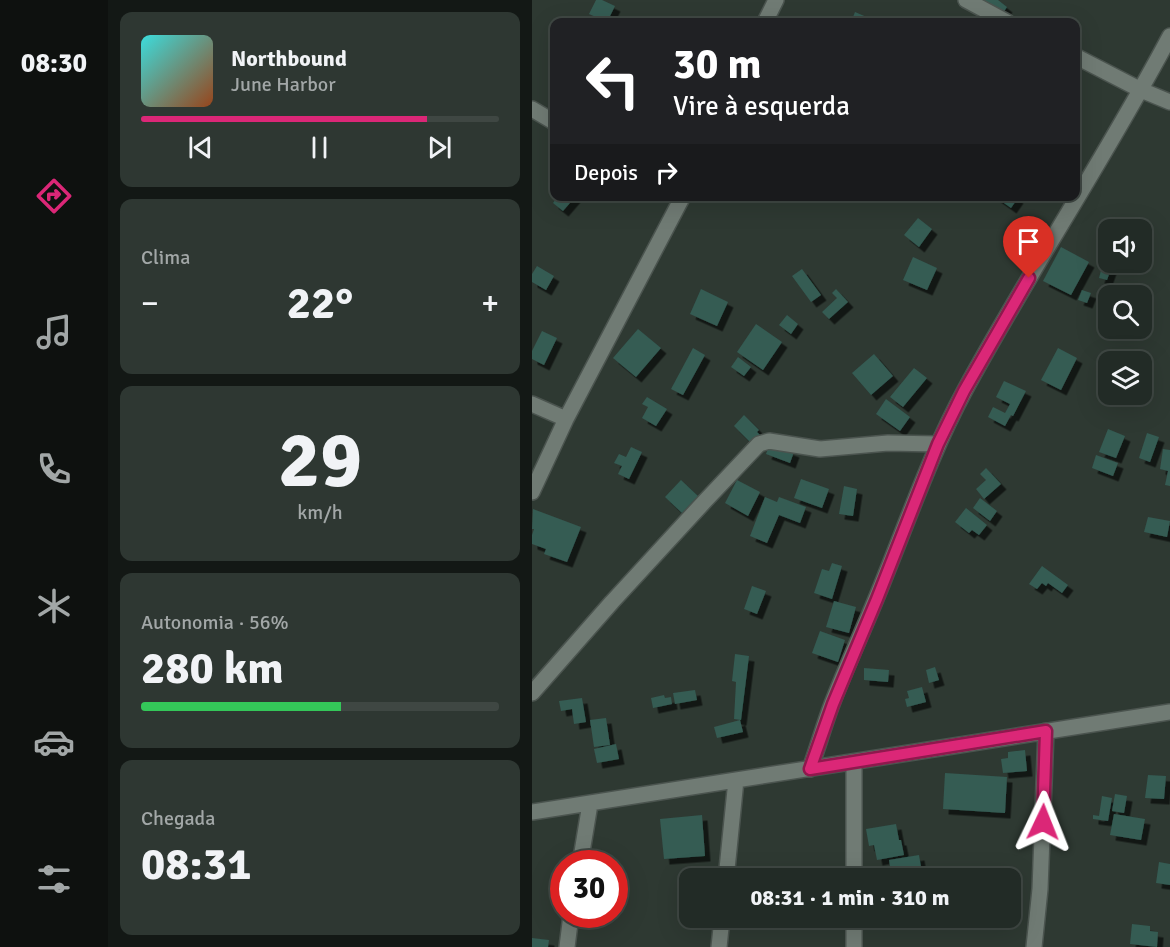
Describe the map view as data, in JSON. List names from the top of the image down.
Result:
{
  "page": {
    "tabs": "08:30",
    "turn": ["30 m", "Vire à esquerda"],
    "song": ["Northbound", "June Harbor"],
    "then": "Depois",
    "tile": [
      "Clima",
      ["29", "km/h"],
      ["Autonomia · 56%", "280 km"],
      ["Chegada", "08:31"]
    ],
    "heat": ["−", "22°", "+"],
    "limit": "30",
    "trip": "08:31 · 1 min · 310 m"
  }
}
